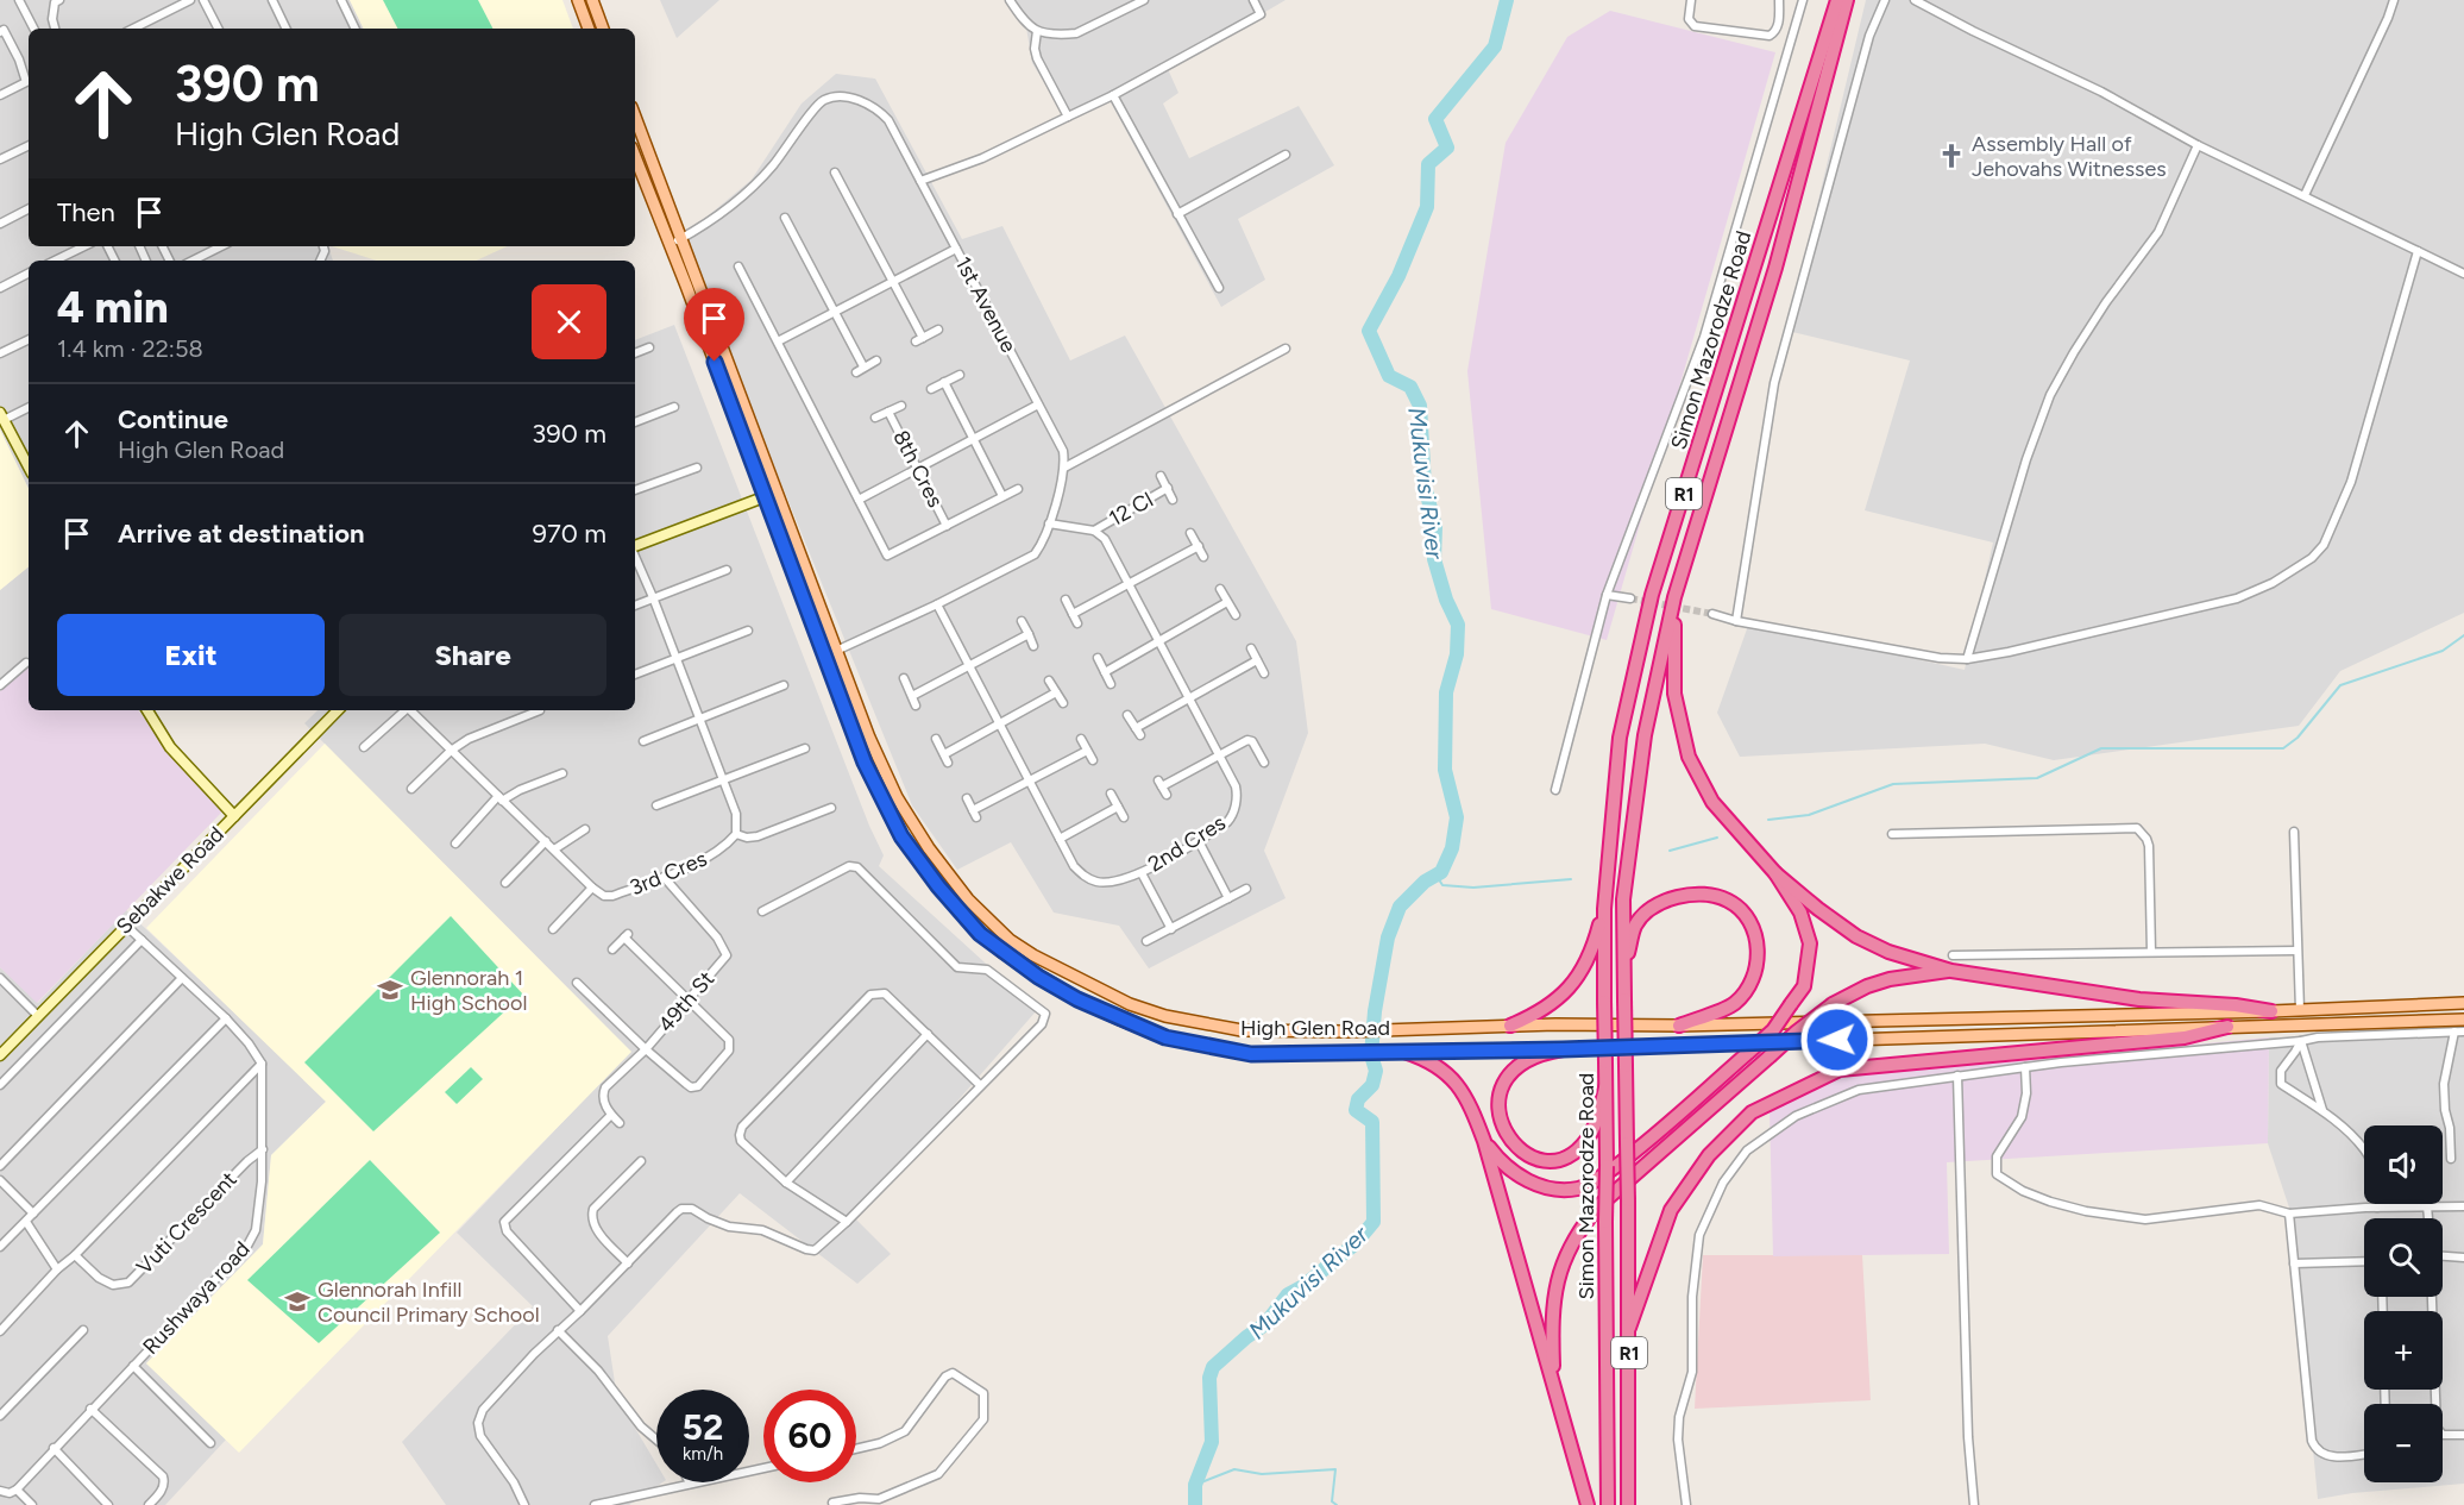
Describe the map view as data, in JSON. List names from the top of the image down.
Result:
{
  "streets": {
    "highway": ["Simon Mazorodze Road", "R1"],
    "main road": ["High Glen Road"],
    "street": [
      "1st Avenue",
      "8th Cres",
      "12 Cl",
      "2nd Cres",
      "3rd Cres",
      "Sebakwe Road",
      "49th St",
      "Vuti Crescent",
      "Rushwaya road"
    ]
  },
  "crossings": [
    ["1st Avenue", "High Glen Road"],
    ["12 Cl", "2nd Cres"],
    ["3rd Cres", "49th St"],
    ["Vuti Crescent", "Rushwaya road"]
  ],
  "water": ["Mukuvisi River"],
  "places": {
    "church": ["Assembly Hall of Jehovahs Witnesses"],
    "school or university": ["Glennorah 1 High School", "Glennorah Infill Council Primary School"]
  },
  "page": {
    "turn": ["390 m", "High Glen Road"],
    "then": "Then",
    "heading": ["4 min", "1.4 km · 22:58"],
    "list": [
      {
        "name": "Continue",
        "note": "High Glen Road",
        "value": "390 m"
      },
      {
        "name": "Arrive at destination",
        "value": "970 m"
      }
    ],
    "buttons": ["Exit", "Share"],
    "map_buttons": ["+", "−"],
    "speed": "52 km/h",
    "limit": "60"
  }
}
